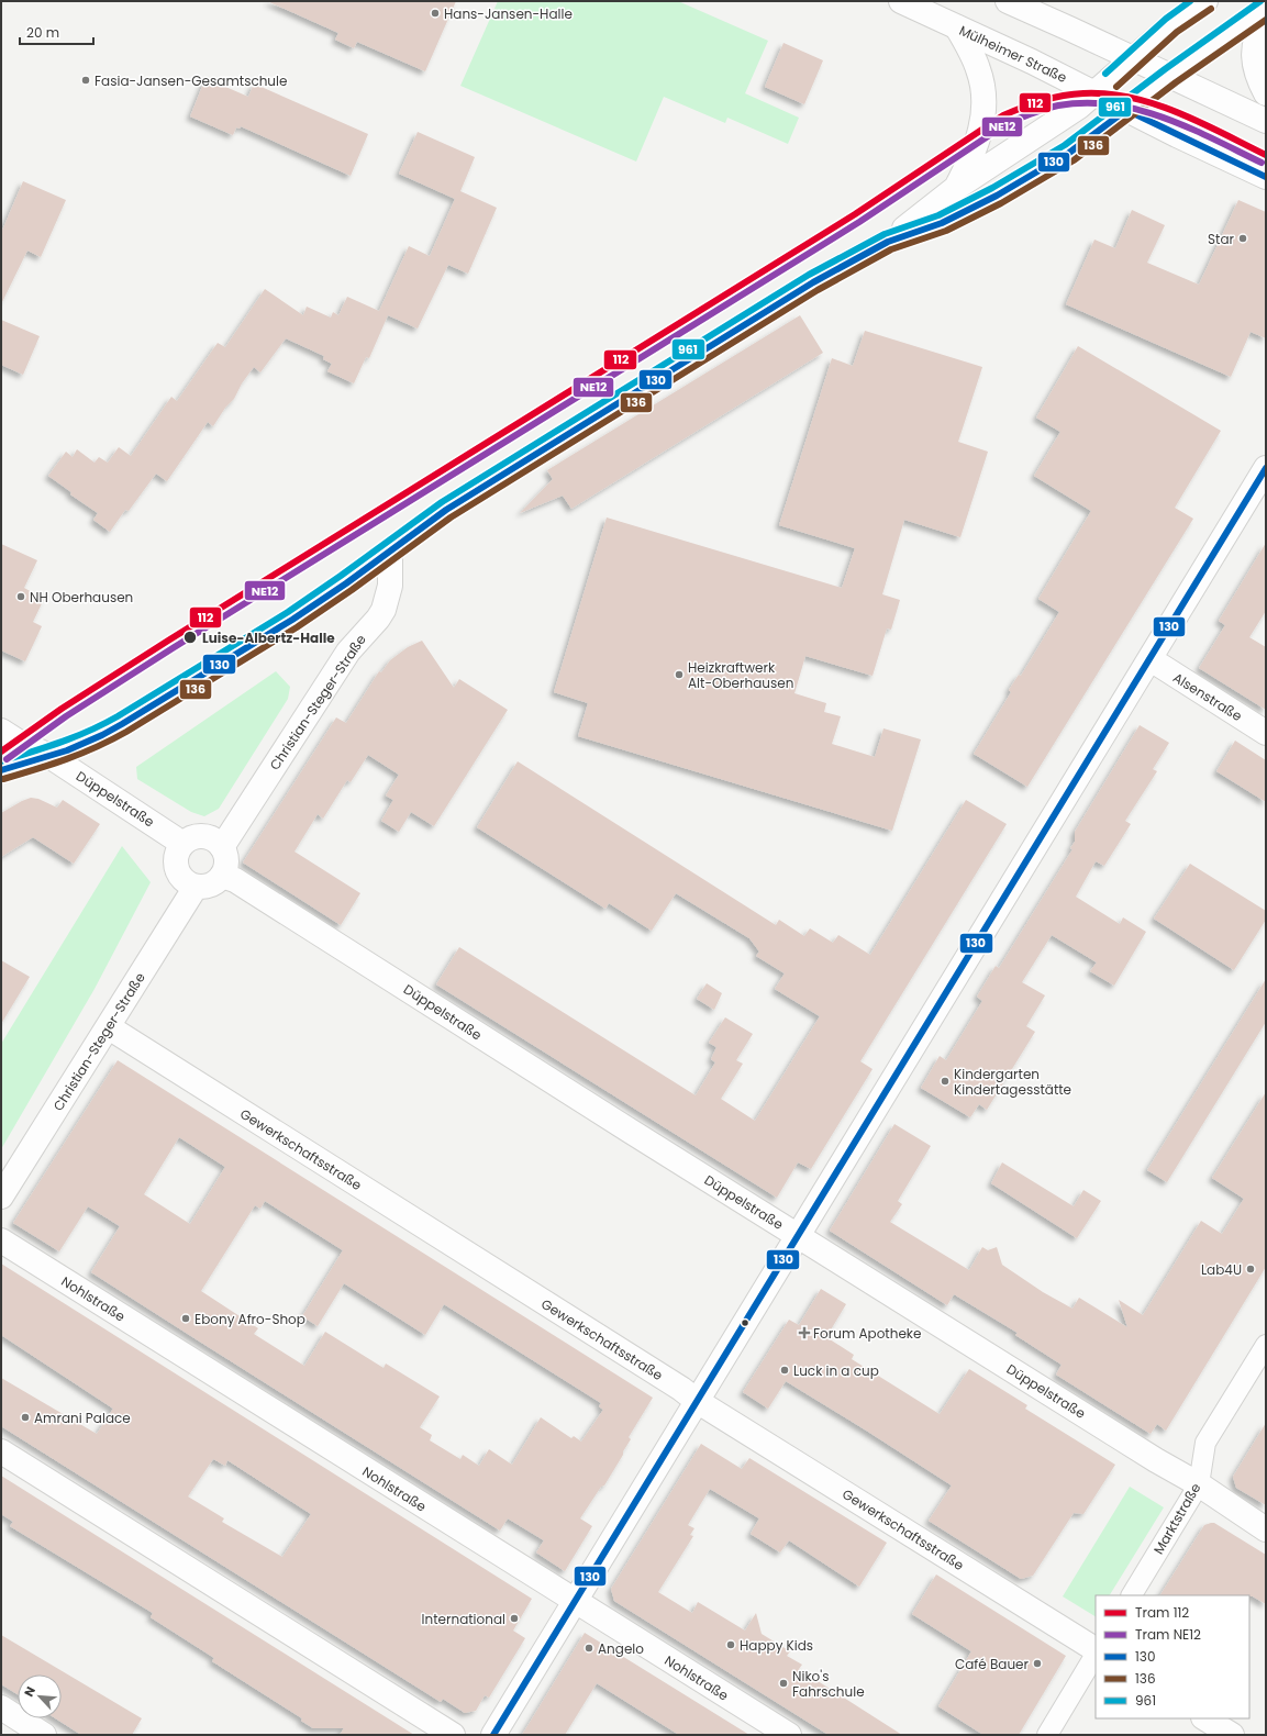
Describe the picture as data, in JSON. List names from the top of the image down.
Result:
{
  "streets": {
    "street": [
      "Mülheimer Straße",
      "Alsenstraße",
      "Christian-Steger-Straße",
      "Düppelstraße",
      "Gewerkschaftsstraße",
      "Nohlstraße",
      "Marktstraße"
    ]
  },
  "crossings": [
    ["Christian-Steger-Straße", "Düppelstraße"],
    ["Christian-Steger-Straße", "Gewerkschaftsstraße"],
    ["Düppelstraße", "Marktstraße"]
  ],
  "places": {
    "other": [
      "Hans-Jansen-Halle",
      "Fasia-Jansen-Gesamtschule",
      "Star",
      "NH Oberhausen",
      "Luise-Albertz-Halle",
      "Heizkraftwerk Alt-Oberhausen",
      "Kindergarten Kindertagesstätte",
      "Lab4U",
      "Ebony Afro-Shop",
      "Luck in a cup",
      "Amrani Palace",
      "International",
      "Happy Kids",
      "Angelo",
      "Café Bauer",
      "Niko's Fahrschule"
    ],
    "health": ["Forum Apotheke"]
  },
  "lines": [
    "transit line 961",
    "transit line 136",
    "tram line 112",
    "tram line NE12",
    "transit line 130"
  ],
  "legend": [
    "Tram 112",
    "Tram NE12",
    "130",
    "136",
    "961"
  ],
  "scale_bar": "20 m",
  "north": "top left"
}
